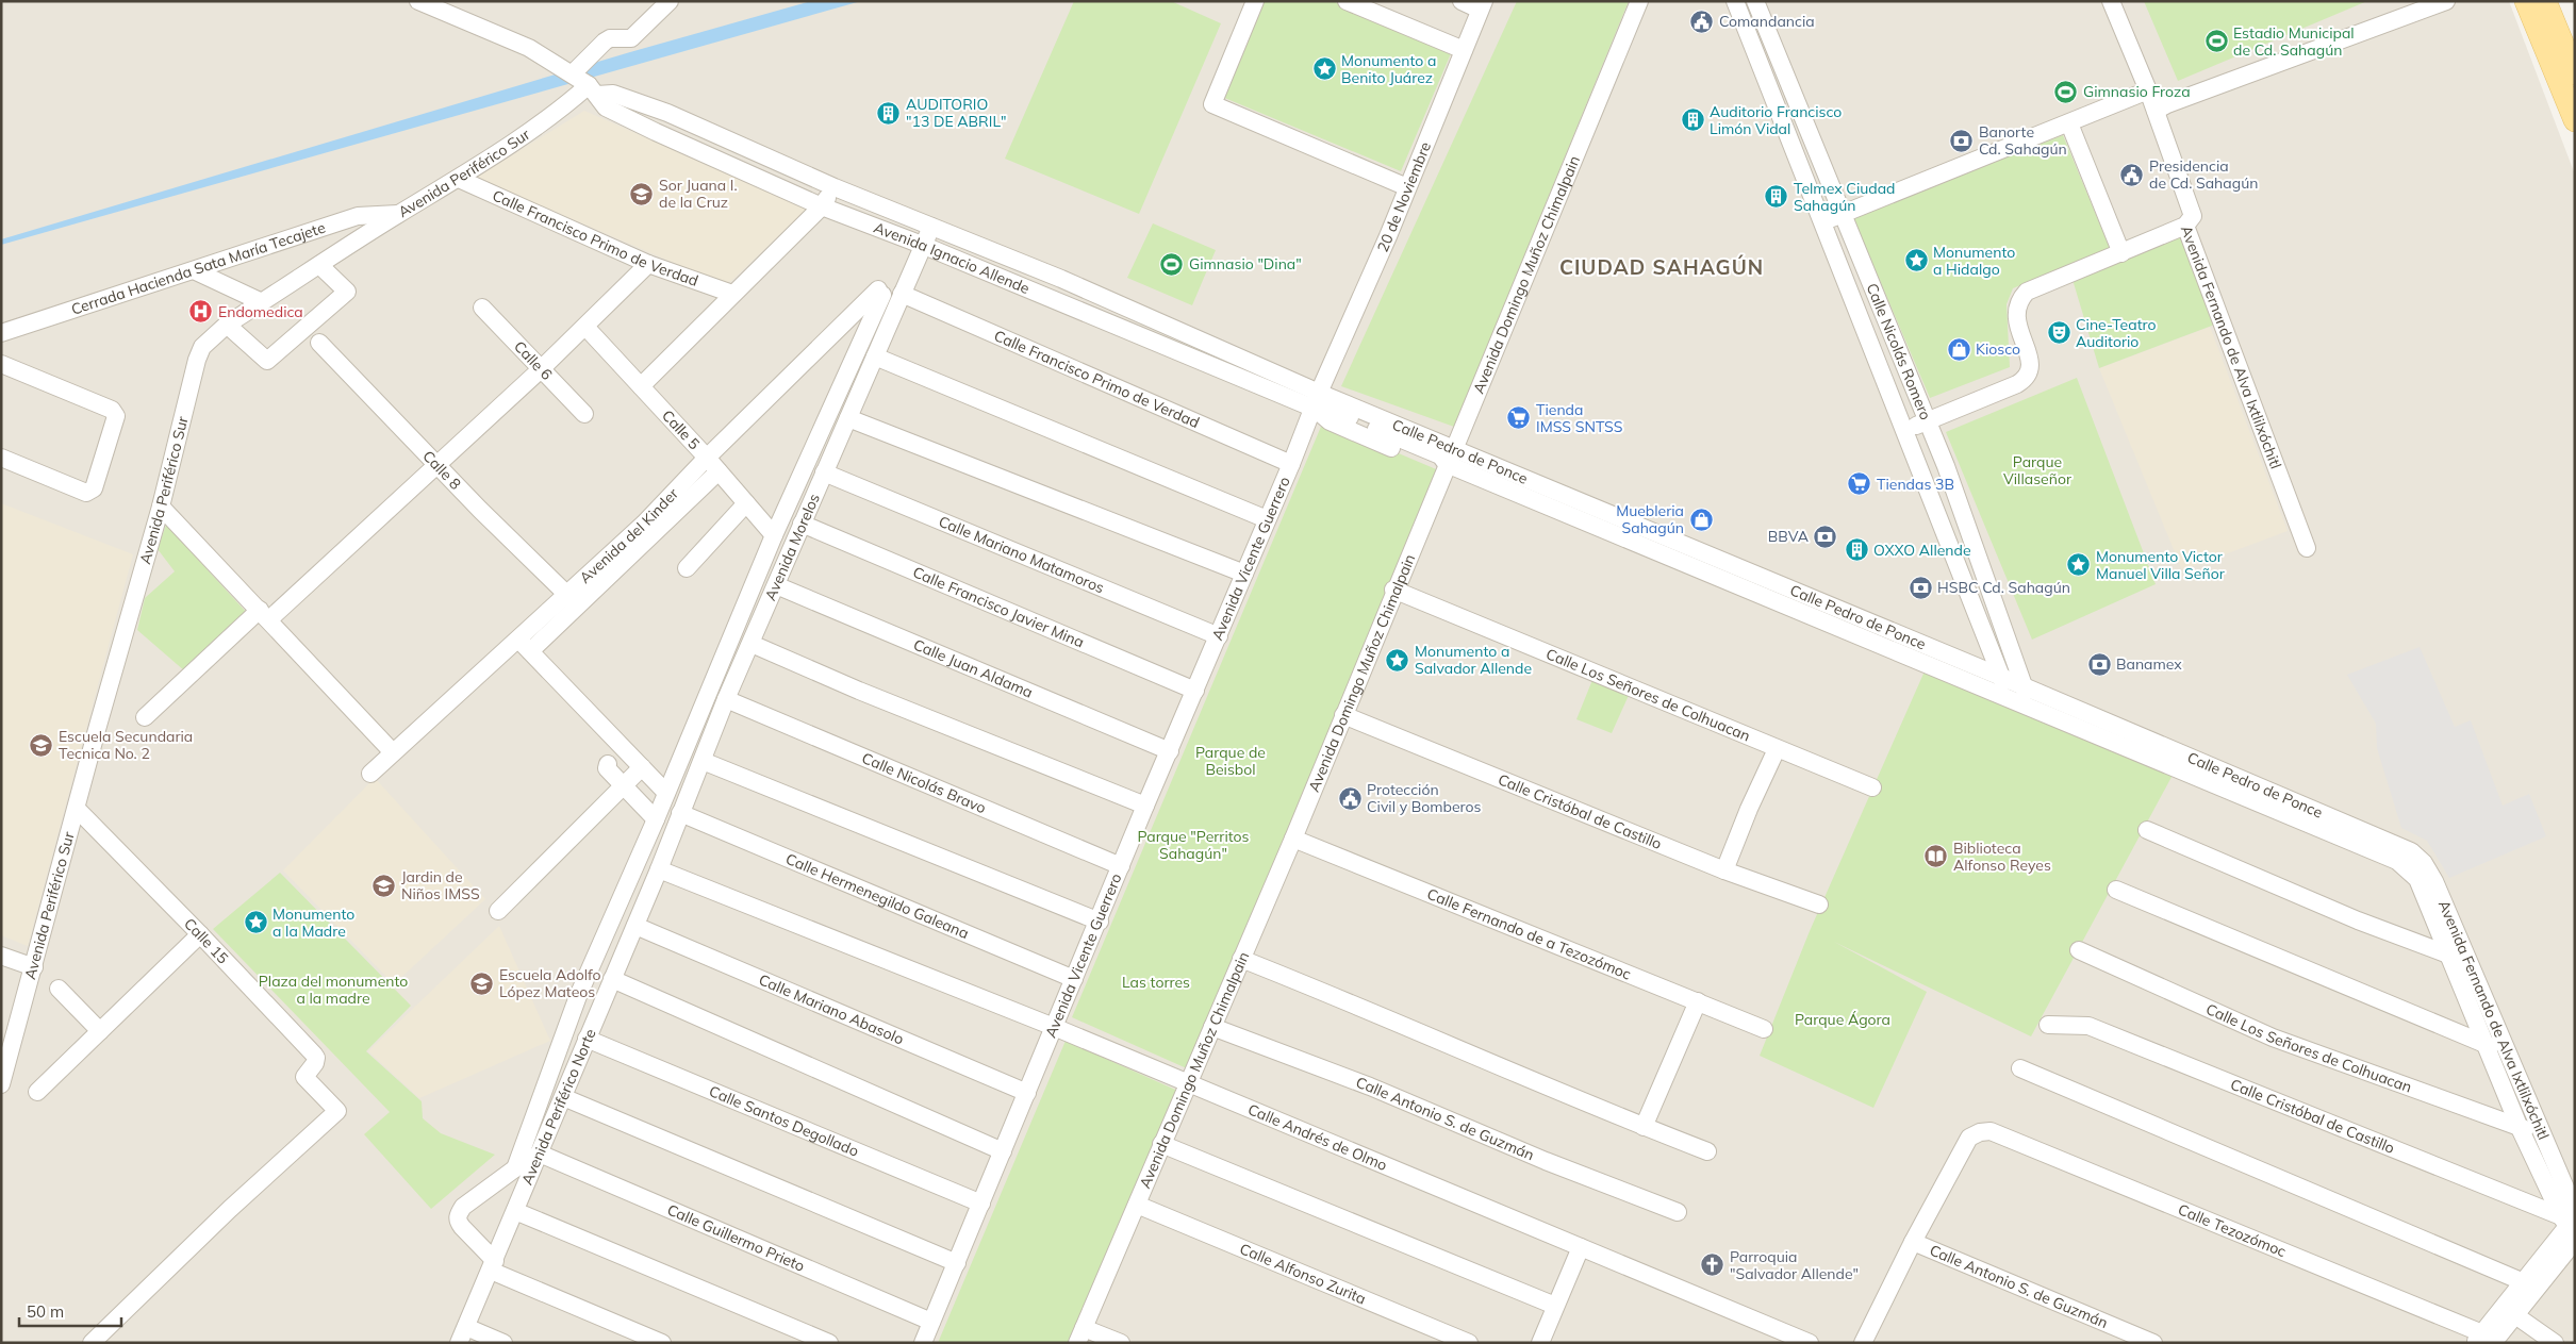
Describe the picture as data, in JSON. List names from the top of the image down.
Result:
{
  "streets": {
    "street": [
      "Avenida Periférico Sur",
      "20 de Noviembre",
      "Calle Francisco Primo de Verdad",
      "Avenida Ignacio Allende",
      "Cerrada Hacienda Sata María Tecajete",
      "Avenida Domingo Muñoz Chimalpain",
      "Avenida Fernando de Alva Ixtlilxóchitl",
      "Calle Nicolás Romero",
      "Calle 6",
      "Calle 5",
      "Calle Pedro de Ponce",
      "Calle 8",
      "Avenida del Kinder",
      "Avenida Morelos",
      "Calle Mariano Matamoros",
      "Avenida Vicente Guerrero",
      "Calle Francisco Javier Mina",
      "Calle Juan Aldama",
      "Calle Los Señores de Colhuacan",
      "Calle Nicolás Bravo",
      "Calle Cristóbal de Castillo",
      "Calle Hermenegildo Galeana",
      "Calle Fernando de a Tezozómoc",
      "Calle 15",
      "Calle Mariano Abasolo",
      "Avenida Periférico Norte",
      "Calle Antonio S. de Guzmán",
      "Calle Santos Degollado",
      "Calle Andrés de Olmo",
      "Calle Tezozómoc",
      "Calle Guillermo Prieto",
      "Calle Alfonso Zurita"
    ]
  },
  "crossings": [
    ["Avenida Periférico Sur", "Calle Francisco Primo de Verdad"],
    ["Avenida Periférico Sur", "Avenida Ignacio Allende"],
    ["Avenida Periférico Sur", "Cerrada Hacienda Sata María Tecajete"],
    ["Avenida Periférico Sur", "Calle 15"],
    ["20 de Noviembre", "Avenida Ignacio Allende"],
    ["20 de Noviembre", "Calle Pedro de Ponce"],
    ["20 de Noviembre", "Avenida Vicente Guerrero"],
    ["Calle Francisco Primo de Verdad", "Avenida Morelos"],
    ["Calle Francisco Primo de Verdad", "Avenida Vicente Guerrero"],
    ["Avenida Ignacio Allende", "Calle Pedro de Ponce"],
    ["Avenida Ignacio Allende", "Avenida Morelos"],
    ["Avenida Ignacio Allende", "Avenida Vicente Guerrero"],
    ["Avenida Domingo Muñoz Chimalpain", "Calle Pedro de Ponce"],
    ["Avenida Domingo Muñoz Chimalpain", "Calle Los Señores de Colhuacan"],
    ["Avenida Domingo Muñoz Chimalpain", "Calle Cristóbal de Castillo"],
    ["Avenida Domingo Muñoz Chimalpain", "Calle Fernando de a Tezozómoc"],
    ["Avenida Domingo Muñoz Chimalpain", "Calle Antonio S. de Guzmán"],
    ["Avenida Domingo Muñoz Chimalpain", "Calle Andrés de Olmo"],
    ["Avenida Domingo Muñoz Chimalpain", "Calle Alfonso Zurita"],
    ["Avenida Fernando de Alva Ixtlilxóchitl", "Calle Pedro de Ponce"],
    ["Avenida Fernando de Alva Ixtlilxóchitl", "Calle Los Señores de Colhuacan"],
    ["Avenida Fernando de Alva Ixtlilxóchitl", "Calle Cristóbal de Castillo"],
    ["Calle Nicolás Romero", "Calle Pedro de Ponce"],
    ["Calle 5", "Avenida del Kinder"],
    ["Calle 5", "Avenida Morelos"],
    ["Calle Pedro de Ponce", "Avenida Vicente Guerrero"],
    ["Calle 8", "Avenida del Kinder"],
    ["Avenida del Kinder", "Avenida Morelos"],
    ["Avenida Morelos", "Calle Mariano Matamoros"],
    ["Avenida Morelos", "Calle Francisco Javier Mina"],
    ["Avenida Morelos", "Calle Juan Aldama"],
    ["Avenida Morelos", "Calle Nicolás Bravo"],
    ["Avenida Morelos", "Calle Hermenegildo Galeana"],
    ["Avenida Morelos", "Avenida Periférico Norte"],
    ["Calle Mariano Matamoros", "Avenida Vicente Guerrero"],
    ["Avenida Vicente Guerrero", "Calle Francisco Javier Mina"],
    ["Avenida Vicente Guerrero", "Calle Juan Aldama"],
    ["Avenida Vicente Guerrero", "Calle Nicolás Bravo"],
    ["Avenida Vicente Guerrero", "Calle Hermenegildo Galeana"],
    ["Avenida Vicente Guerrero", "Calle Mariano Abasolo"],
    ["Avenida Vicente Guerrero", "Calle Santos Degollado"],
    ["Avenida Vicente Guerrero", "Calle Andrés de Olmo"],
    ["Avenida Vicente Guerrero", "Calle Guillermo Prieto"],
    ["Calle Mariano Abasolo", "Avenida Periférico Norte"],
    ["Avenida Periférico Norte", "Calle Santos Degollado"],
    ["Avenida Periférico Norte", "Calle Guillermo Prieto"],
    ["Calle Antonio S. de Guzmán", "Calle Tezozómoc"]
  ],
  "districts": ["CIUDAD SAHAGÚN"],
  "parks": [
    "Parque Villaseñor",
    "Parque de Beisbol",
    "Parque \"Perritos Sahagún\"",
    "Plaza del monumento a la madre",
    "Las torres",
    "Parque Ágora"
  ],
  "places": {
    "public building": ["Comandancia", "Presidencia de Cd. Sahagún", "Protección Civil y Bomberos"],
    "sports": ["Estadio Municipal de Cd. Sahagún", "Gimnasio Froza", "Gimnasio \"Dina\""],
    "place": [
      "Monumento a Benito Juárez",
      "Monumento a Hidalgo",
      "Monumento Victor Manuel Villa Señor",
      "Monumento a Salvador Allende",
      "Monumento a la Madre"
    ],
    "building": [
      "AUDITORIO \"13 DE ABRIL\"",
      "Auditorio Francisco Limón Vidal",
      "Telmex Ciudad Sahagún",
      "OXXO Allende"
    ],
    "bank": [
      "Banorte Cd. Sahagún",
      "BBVA",
      "HSBC Cd. Sahagún",
      "Banamex"
    ],
    "school or university": [
      "Sor Juana I. de la Cruz",
      "Escuela Secundaria Tecnica No. 2",
      "Jardin de Niños IMSS",
      "Escuela Adolfo López Mateos"
    ],
    "hospital": ["Endomedica"],
    "theatre": ["Cine-Teatro Auditorio"],
    "shop": ["Kiosco", "Muebleria Sahagún"],
    "supermarket": ["Tienda IMSS SNTSS", "Tiendas 3B"],
    "library": ["Biblioteca Alfonso Reyes"],
    "church": ["Parroquia \"Salvador Allende\""]
  },
  "scale_bar": "50 m"
}
